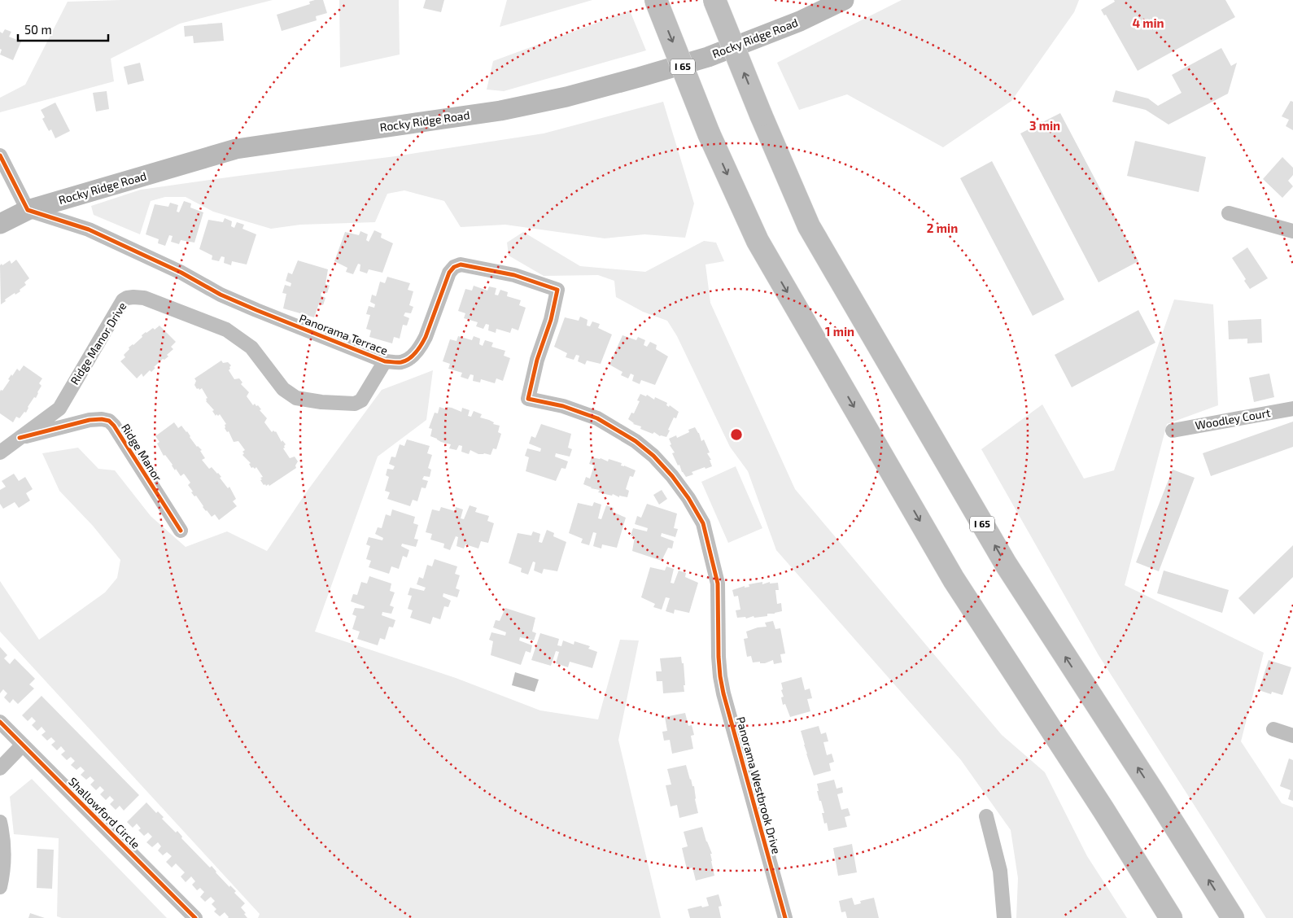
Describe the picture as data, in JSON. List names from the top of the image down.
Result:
{
  "streets": {
    "highway": ["I 65"],
    "main road": ["Rocky Ridge Road"],
    "street": [
      "Panorama Terrace",
      "Ridge Manor Drive",
      "Woodley Court",
      "Ridge Manor",
      "Panorama Westbrook Drive",
      "Shallowford Circle"
    ]
  },
  "crossings": [
    ["Rocky Ridge Road", "Panorama Terrace"],
    ["Panorama Terrace", "Ridge Manor Drive"],
    ["Panorama Terrace", "Panorama Westbrook Drive"],
    ["Ridge Manor Drive", "Ridge Manor"]
  ],
  "scale_bar": "50 m",
  "rings": [
    "4 min",
    "3 min",
    "2 min",
    "1 min"
  ]
}
